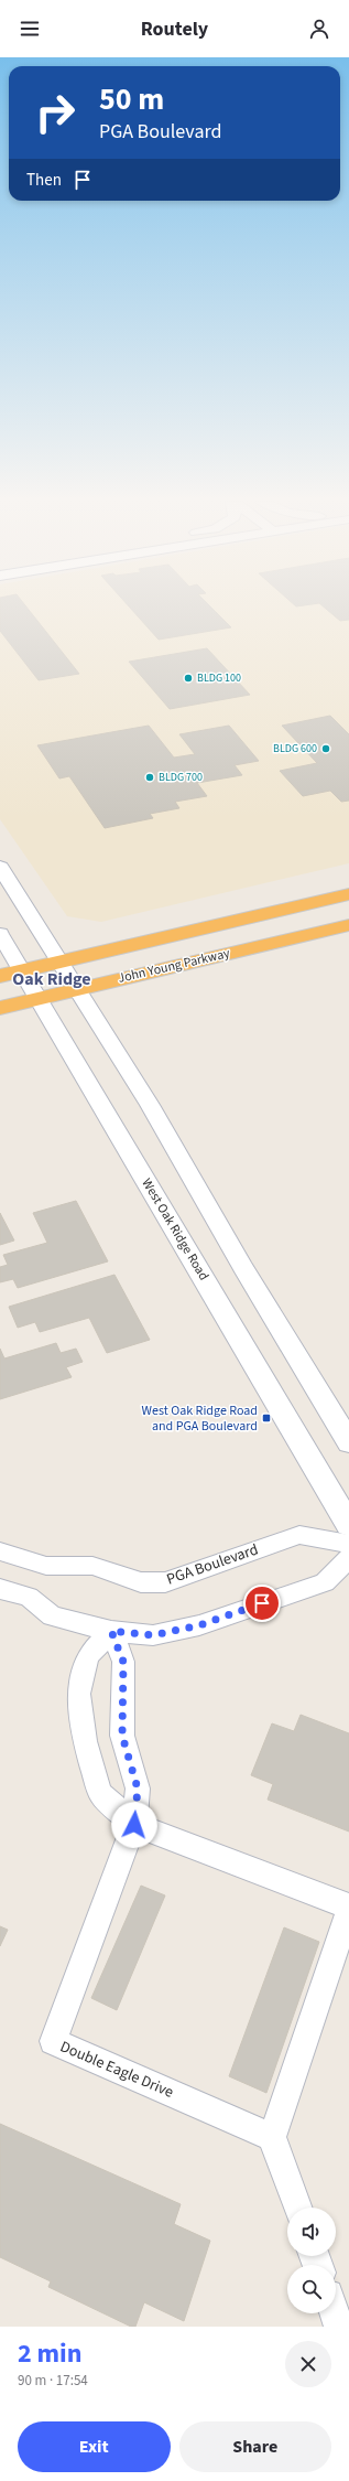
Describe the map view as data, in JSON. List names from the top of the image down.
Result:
{
  "streets": {
    "highway": ["John Young Parkway"],
    "street": ["West Oak Ridge Road", "PGA Boulevard", "Double Eagle Drive"]
  },
  "crossings": [
    ["John Young Parkway", "West Oak Ridge Road"]
  ],
  "districts": ["Oak Ridge"],
  "places": {
    "other": ["BLDG 100", "BLDG 600", "BLDG 700"],
    "transit": ["West Oak Ridge Road and PGA Boulevard"]
  },
  "page": {
    "header": "Routely",
    "turn": ["50 m", "PGA Boulevard"],
    "then": "Then",
    "heading": ["2 min", "90 m · 17:54"],
    "buttons": ["Exit", "Share"]
  }
}
